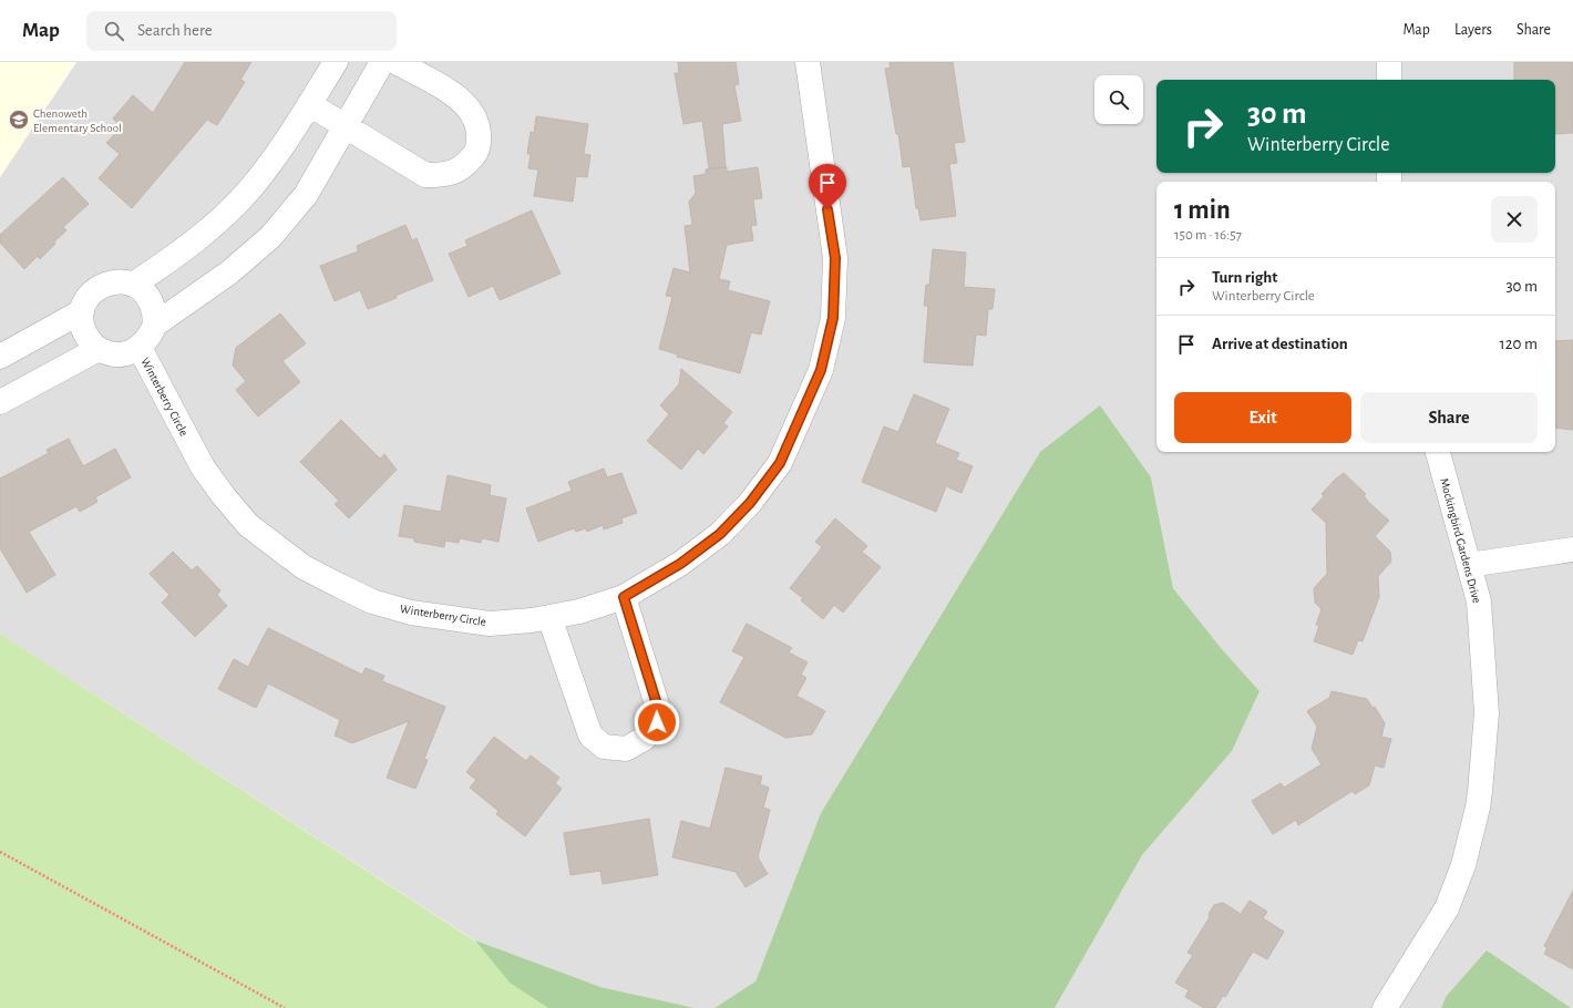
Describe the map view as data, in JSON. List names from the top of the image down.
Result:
{
  "streets": {
    "street": ["Winterberry Circle", "Mockingbird Gardens Drive"]
  },
  "places": {
    "school or university": ["Chenoweth Elementary School"]
  },
  "page": {
    "header": "Map",
    "search": "Search here",
    "nav": ["Map", "Layers", "Share"],
    "turn": ["30 m", "Winterberry Circle"],
    "heading": ["1 min", "150 m · 16:57"],
    "list": [
      {
        "name": "Turn right",
        "note": "Winterberry Circle",
        "value": "30 m"
      },
      {
        "name": "Arrive at destination",
        "value": "120 m"
      }
    ],
    "buttons": ["Exit", "Share"]
  }
}
